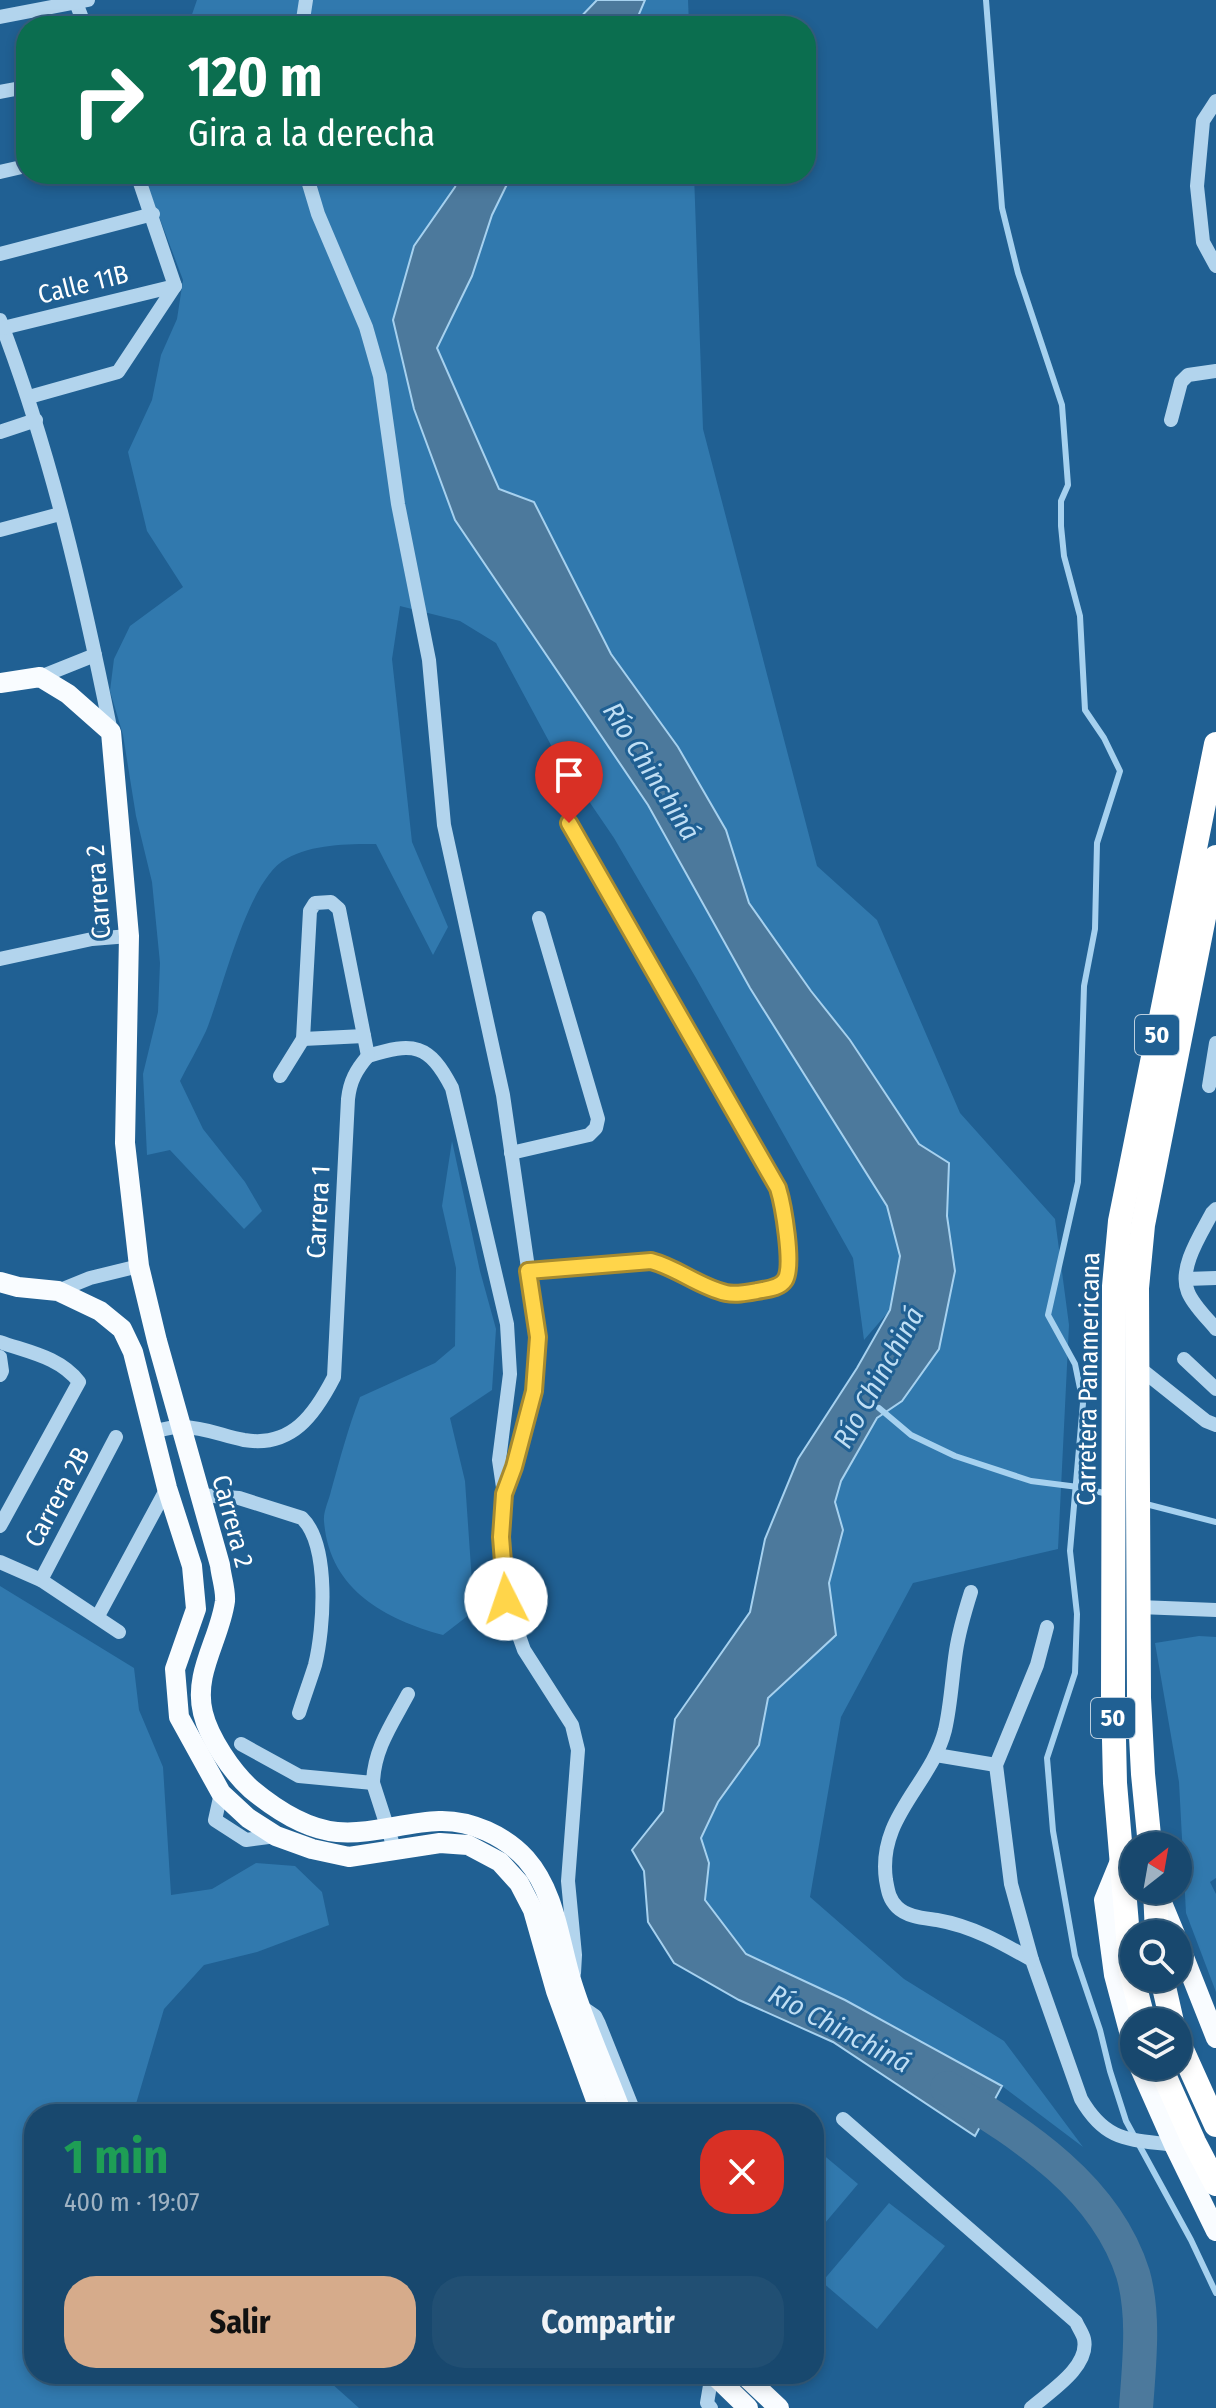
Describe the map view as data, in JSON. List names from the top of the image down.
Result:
{
  "streets": {
    "highway": ["50", "Carretera Panamericana"],
    "main road": ["Carrera 2"],
    "street": ["Calle 11B", "Carrera 1", "Carrera 2B"]
  },
  "crossings": [
    ["Calle 11B", "Carrera 2"],
    ["Carrera 2", "Carrera 1"]
  ],
  "water": ["Río Chinchiná"],
  "north": "top right",
  "page": {
    "turn": ["120 m", "Gira a la derecha"],
    "heading": ["1 min", "400 m · 19:07"],
    "buttons": ["Salir", "Compartir"]
  }
}
